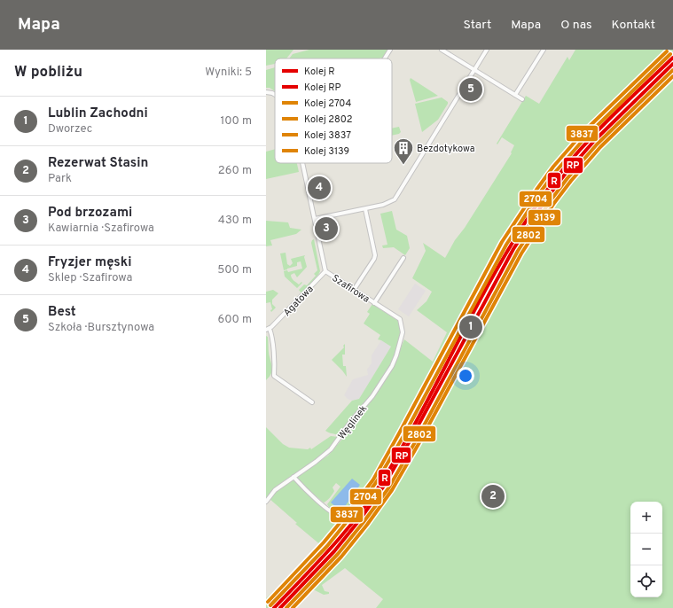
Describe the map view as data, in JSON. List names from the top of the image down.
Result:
{
  "streets": {
    "street": ["Szafirowa", "Agatowa", "Węglinek"]
  },
  "crossings": [
    ["Szafirowa", "Agatowa"],
    ["Szafirowa", "Węglinek"]
  ],
  "places": {
    "building": ["Bezdotykowa"]
  },
  "lines": [
    "rail line 3837",
    "rail line 2704",
    "rail line R",
    "rail line RP",
    "rail line 2802",
    "rail line 3139"
  ],
  "legend": [
    "Kolej R",
    "Kolej RP",
    "Kolej 2704",
    "Kolej 2802",
    "Kolej 3837",
    "Kolej 3139"
  ],
  "page": {
    "header": "Mapa",
    "nav": [
      "Start",
      "Mapa",
      "O nas",
      "Kontakt"
    ],
    "heading": ["W pobliżu", "Wyniki: 5"],
    "pins": [
      "5",
      "4",
      "3",
      "1",
      "2"
    ],
    "list": [
      {
        "mark": "1",
        "name": "Lublin Zachodni",
        "note": "Dworzec",
        "value": "100 m"
      },
      {
        "mark": "2",
        "name": "Rezerwat Stasin",
        "note": "Park",
        "value": "260 m"
      },
      {
        "mark": "3",
        "name": "Pod brzozami",
        "note": "Kawiarnia · Szafirowa",
        "value": "430 m"
      },
      {
        "mark": "4",
        "name": "Fryzjer męski",
        "note": "Sklep · Szafirowa",
        "value": "500 m"
      },
      {
        "mark": "5",
        "name": "Best",
        "note": "Szkoła · Bursztynowa",
        "value": "600 m"
      }
    ],
    "map_buttons": ["+", "−"]
  }
}
